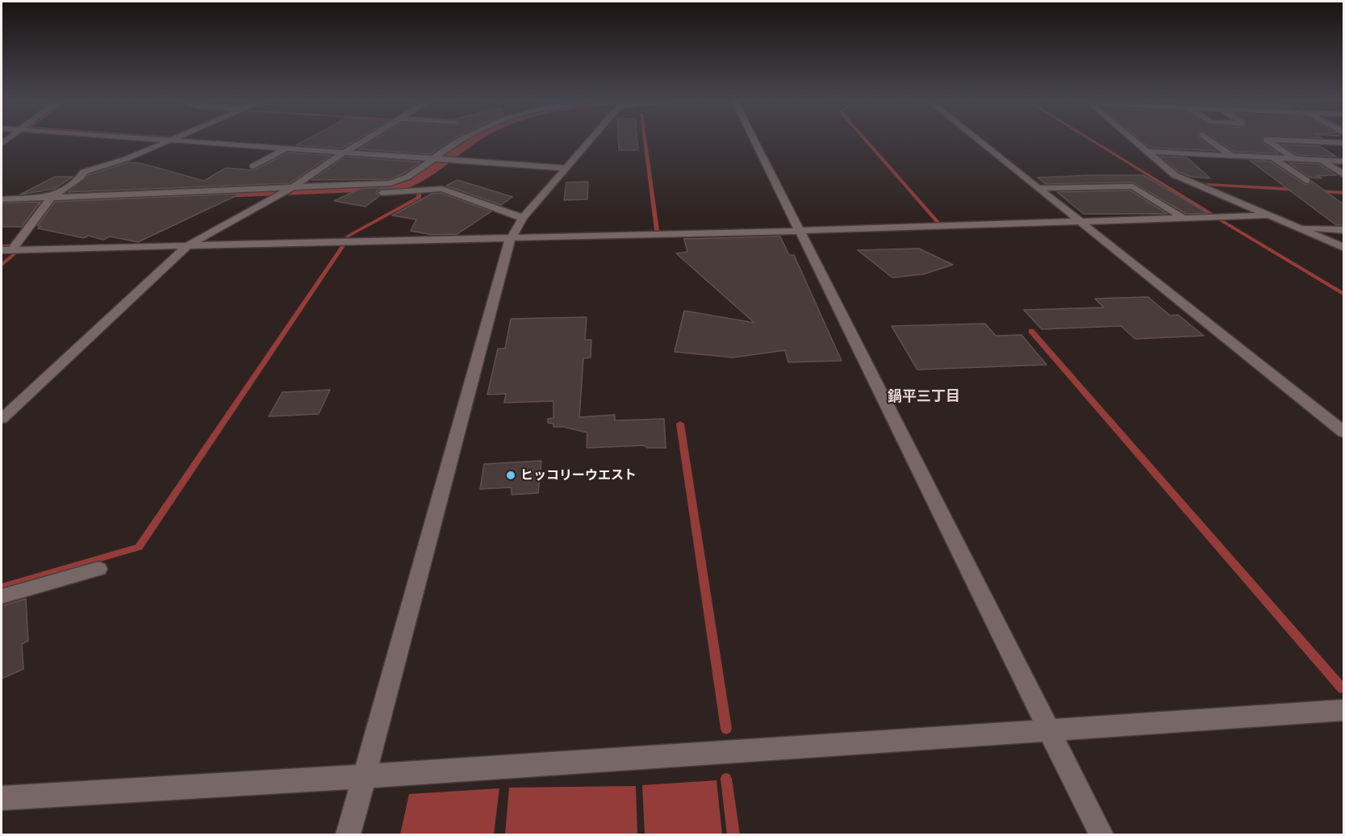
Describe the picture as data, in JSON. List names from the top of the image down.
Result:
{
  "districts": ["鍋平三丁目"],
  "places": ["ヒッコリーウエスト"]
}
